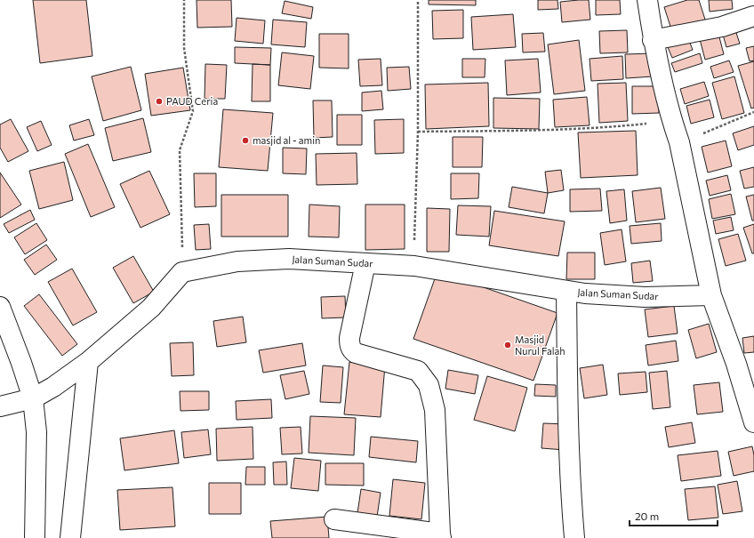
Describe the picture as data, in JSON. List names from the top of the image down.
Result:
{
  "streets": {
    "street": ["Jalan Suman Sudar"]
  },
  "places": ["PAUD Ceria", "masjid al - amin", "Masjid Nurul Falah"],
  "scale_bar": "20 m"
}
